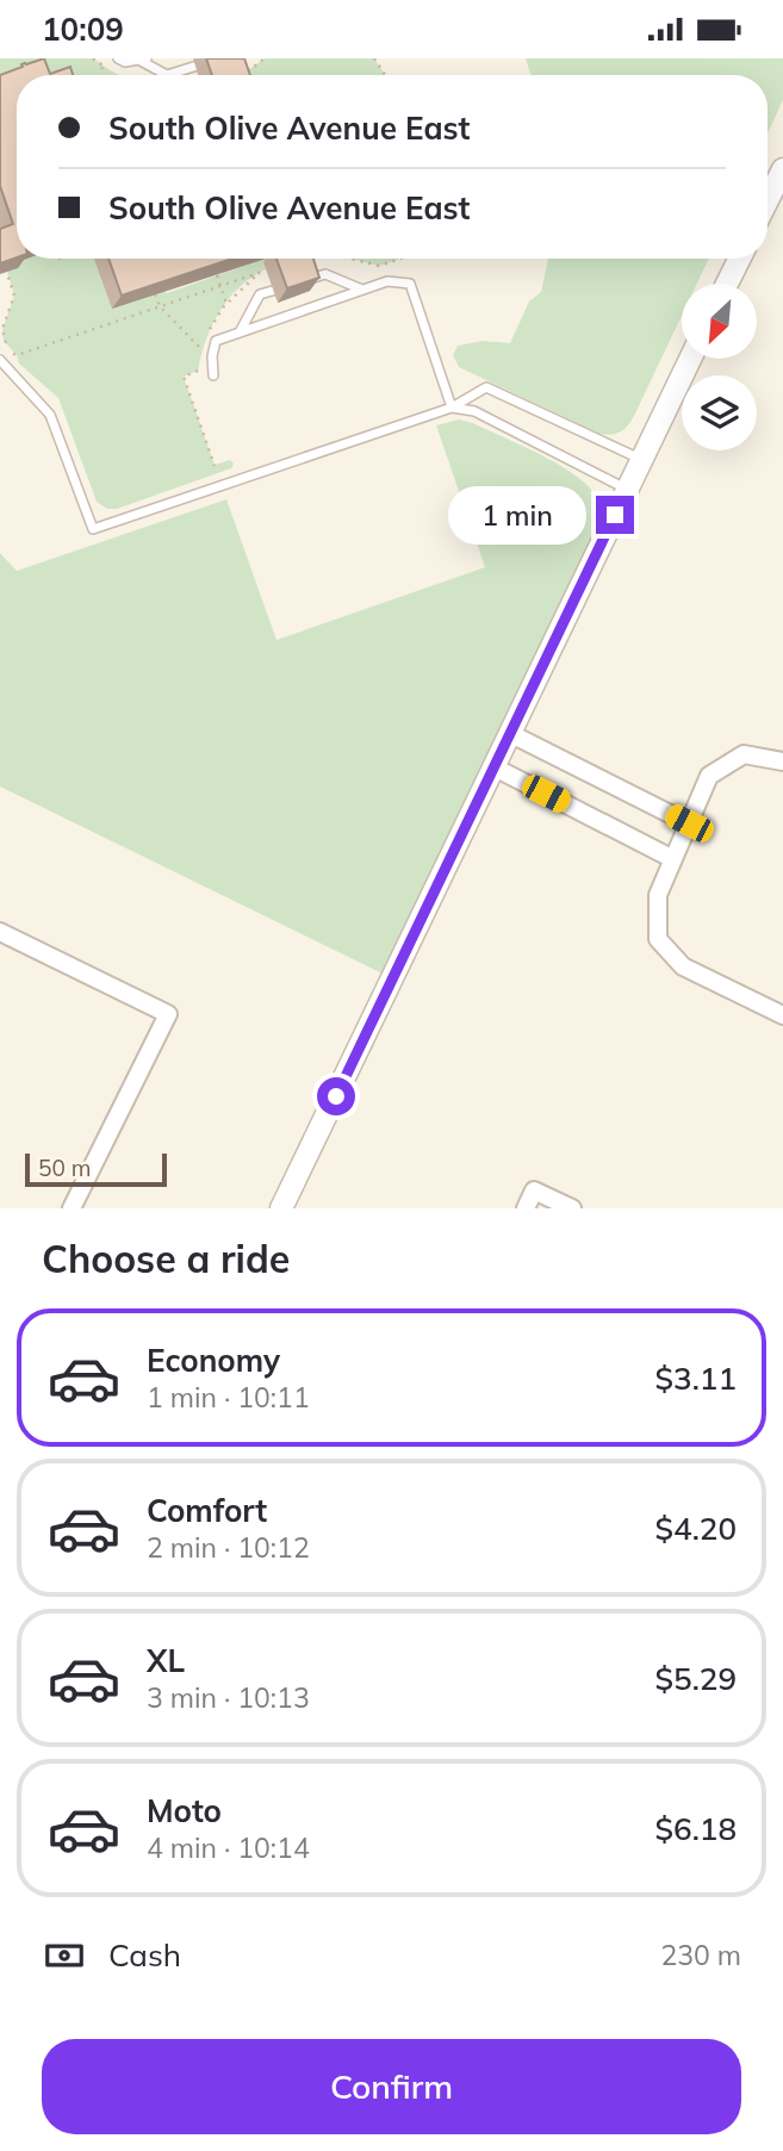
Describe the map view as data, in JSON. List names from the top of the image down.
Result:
{
  "scale_bar": "50 m",
  "north": "bottom left",
  "page": {
    "status": "10:09",
    "banner": ["South Olive Avenue East", "South Olive Avenue East"],
    "bubble": "1 min",
    "scale": "50 m",
    "heading": "Choose a ride",
    "list": [
      {
        "name": "Economy",
        "note": "1 min · 10:11",
        "value": "$3.11"
      },
      {
        "name": "Comfort",
        "note": "2 min · 10:12",
        "value": "$4.20"
      },
      {
        "name": "XL",
        "note": "3 min · 10:13",
        "value": "$5.29"
      },
      {
        "name": "Moto",
        "note": "4 min · 10:14",
        "value": "$6.18"
      }
    ],
    "pay": ["Cash", "230 m"],
    "buttons": "Confirm"
  }
}
